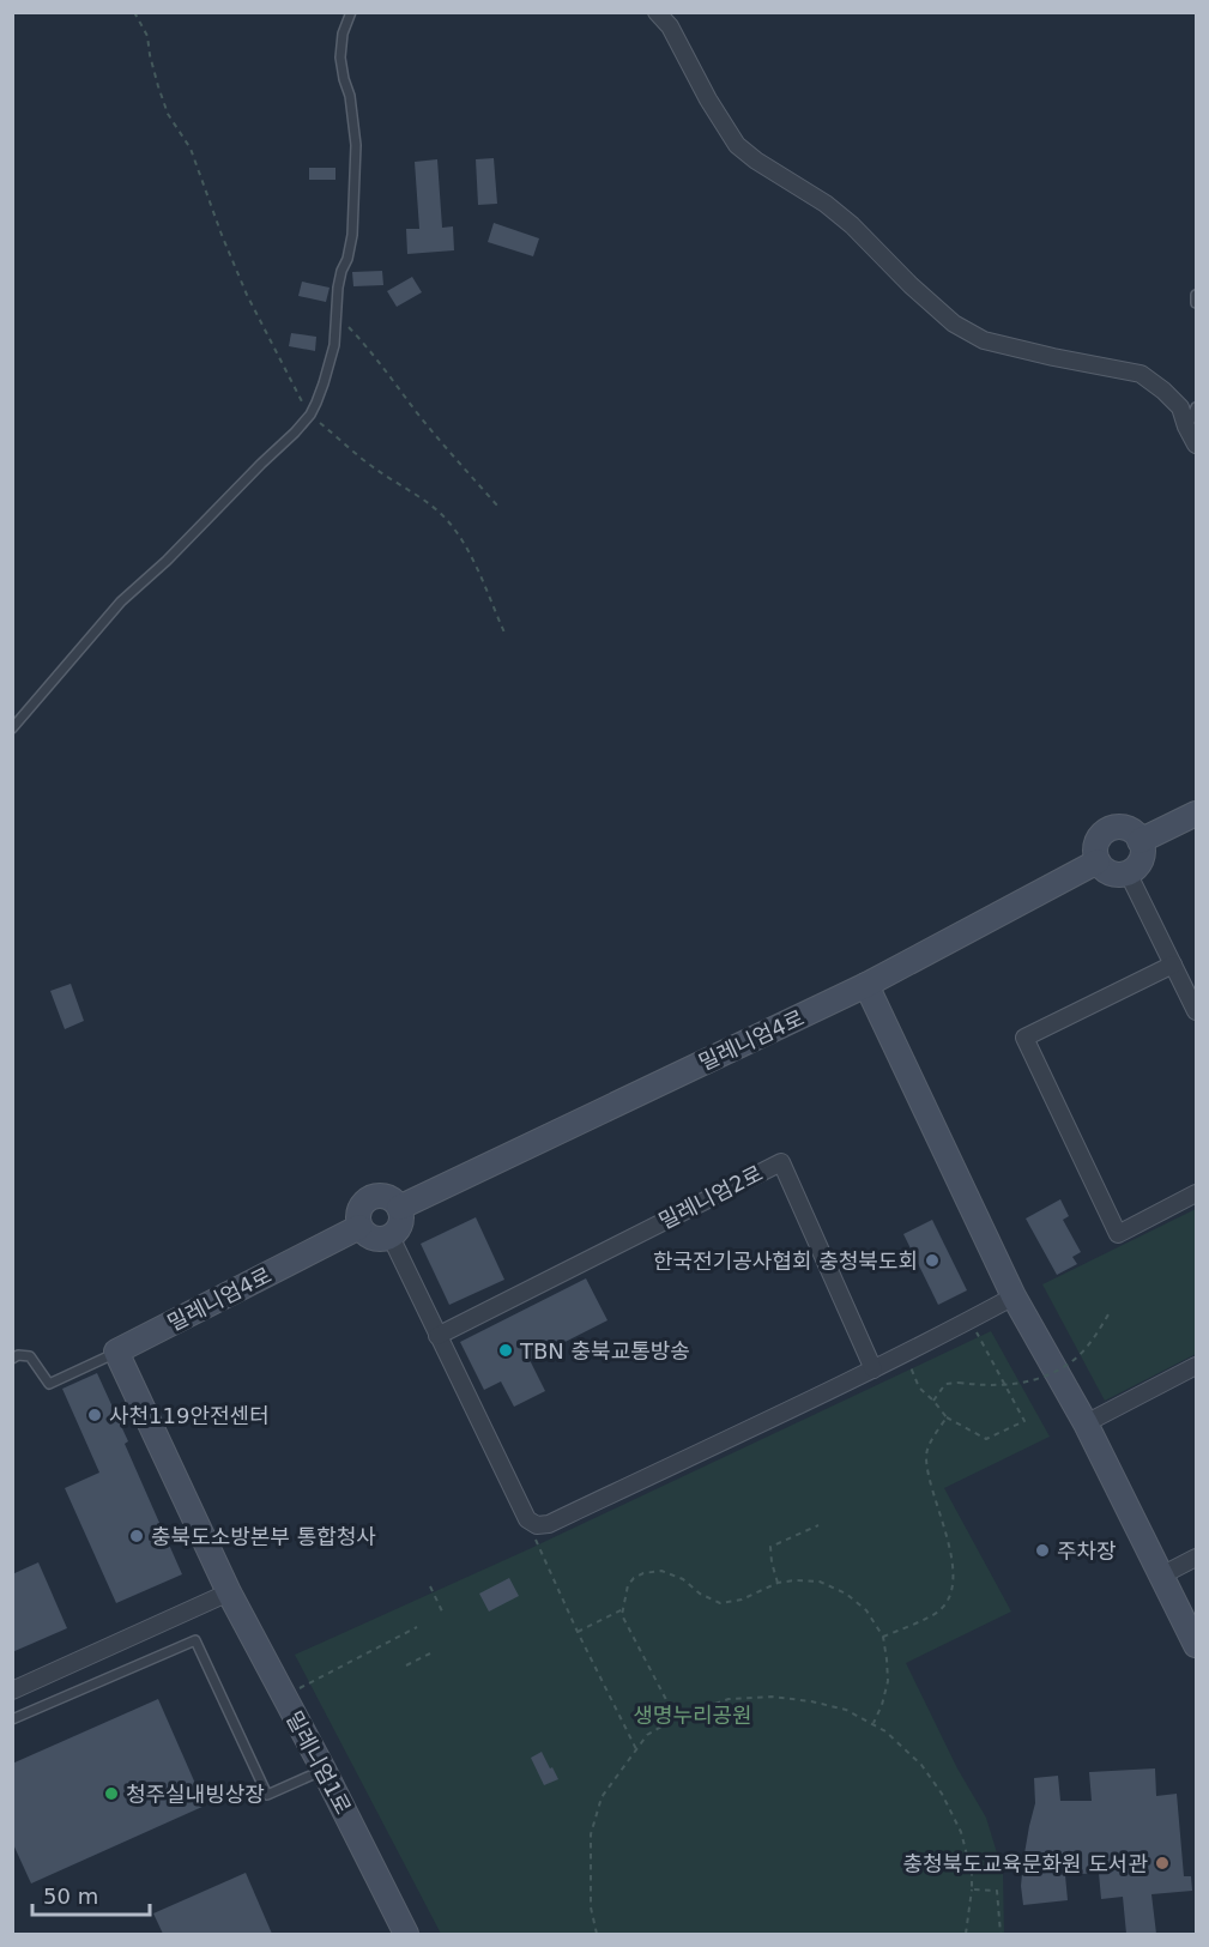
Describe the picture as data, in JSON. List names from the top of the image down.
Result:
{
  "streets": {
    "street": ["밀레니엄4로", "밀레니엄2로", "밀레니엄1로"]
  },
  "crossings": [
    ["밀레니엄4로", "밀레니엄1로"]
  ],
  "parks": ["생명누리공원"],
  "places": [
    "한국전기공사협회 충청북도회",
    "TBN 충북교통방송",
    "사천119안전센터",
    "충북도소방본부 통합청사",
    "주차장",
    "청주실내빙상장",
    "충청북도교육문화원 도서관"
  ],
  "scale_bar": "50 m"
}
